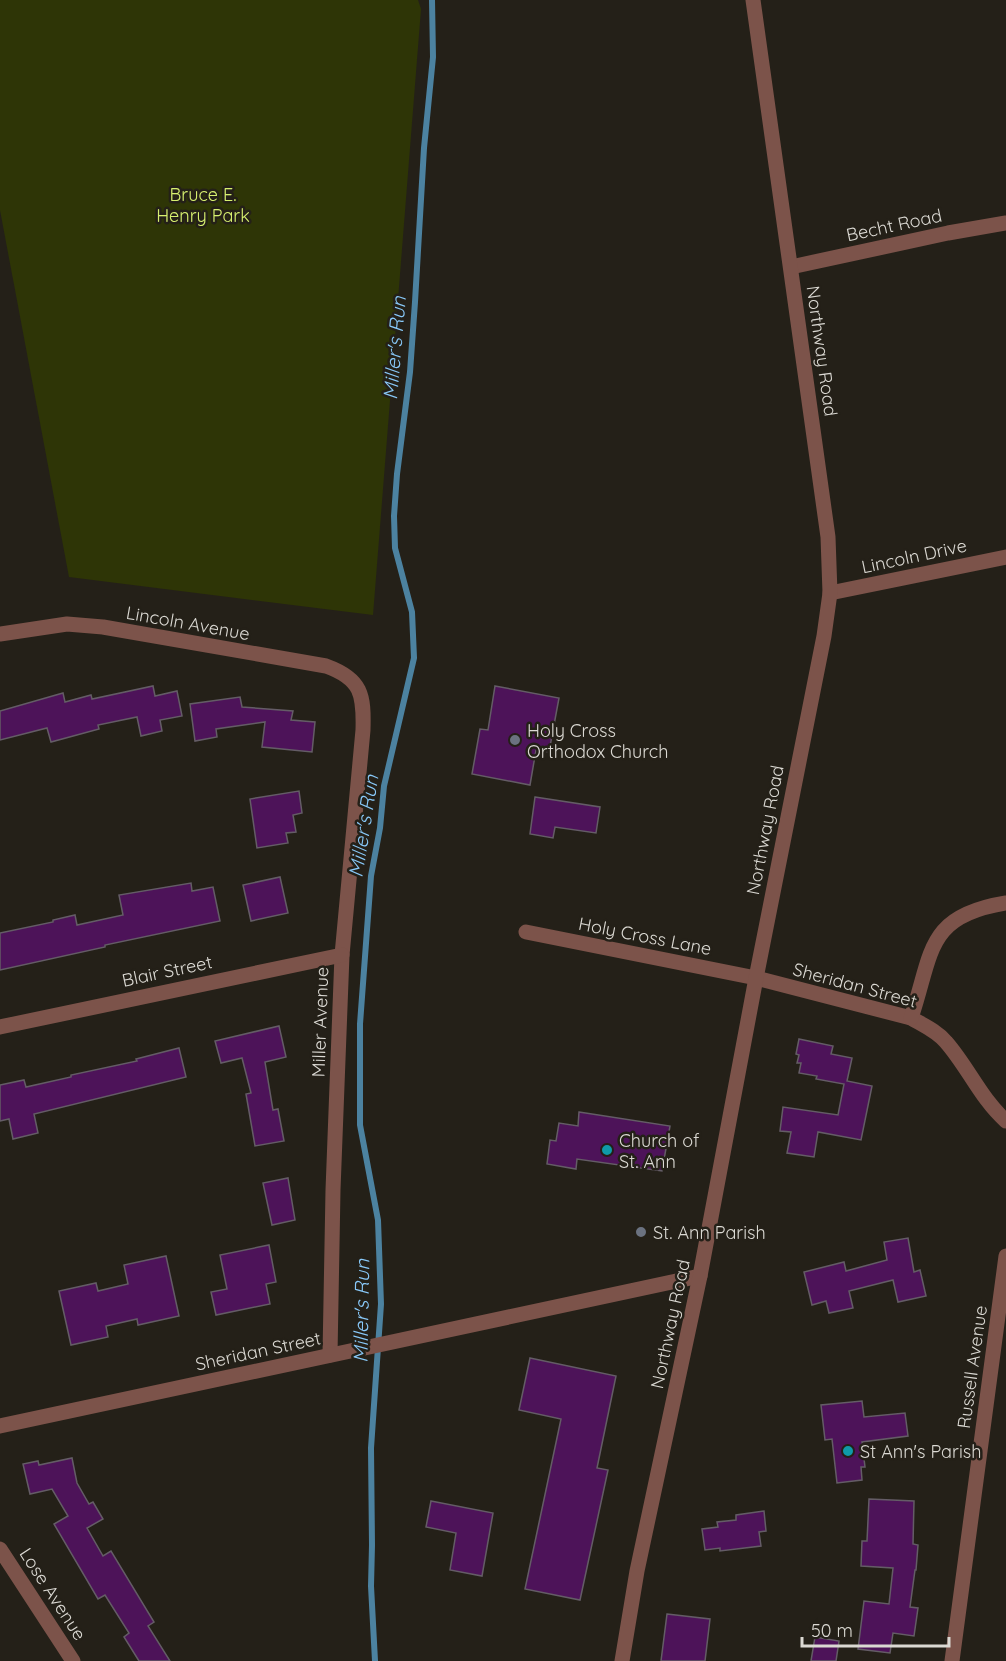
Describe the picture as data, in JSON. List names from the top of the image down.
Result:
{
  "streets": {
    "street": [
      "Becht Road",
      "Northway Road",
      "Lincoln Drive",
      "Lincoln Avenue",
      "Holy Cross Lane",
      "Blair Street",
      "Sheridan Street",
      "Miller Avenue",
      "Russell Avenue",
      "Lose Avenue"
    ]
  },
  "crossings": [
    ["Becht Road", "Northway Road"],
    ["Northway Road", "Lincoln Drive"],
    ["Northway Road", "Holy Cross Lane"],
    ["Northway Road", "Sheridan Street"],
    ["Lincoln Avenue", "Miller Avenue"],
    ["Holy Cross Lane", "Sheridan Street"],
    ["Blair Street", "Miller Avenue"],
    ["Sheridan Street", "Miller Avenue"]
  ],
  "water": ["Miller's Run"],
  "parks": ["Bruce E. Henry Park"],
  "places": [
    "Holy Cross Orthodox Church",
    "Church of St. Ann",
    "St. Ann Parish",
    "St Ann's Parish"
  ],
  "scale_bar": "50 m"
}
